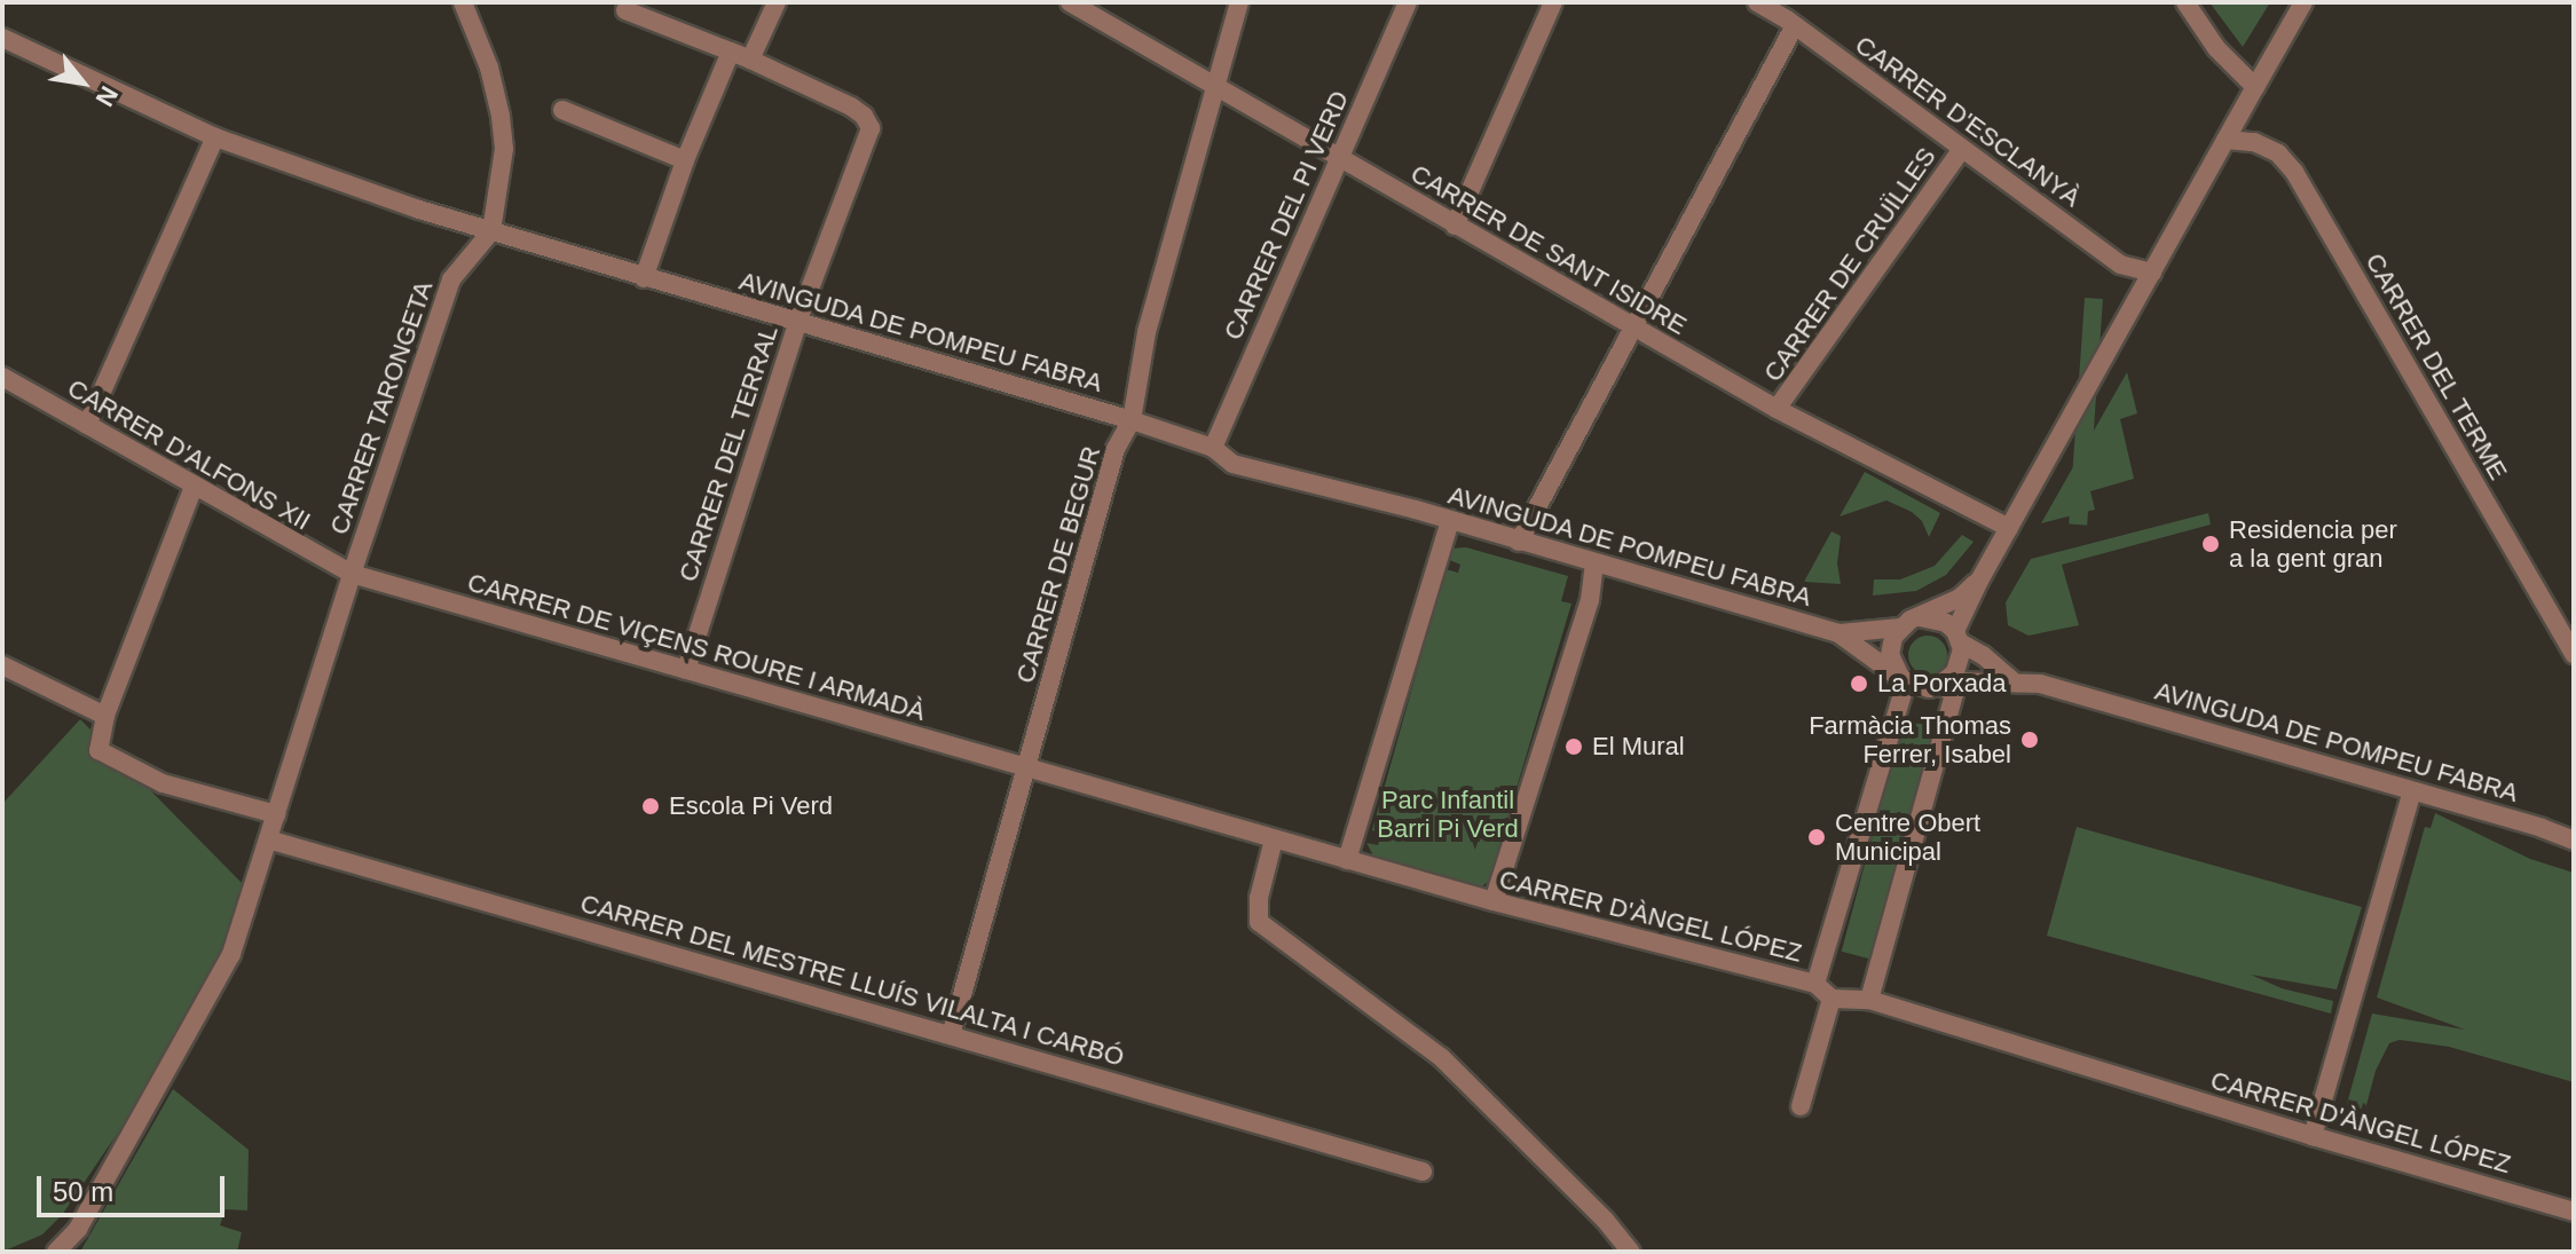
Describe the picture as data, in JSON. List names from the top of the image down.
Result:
{
  "streets": {
    "street": [
      "CARRER D'ESCLANYÀ",
      "CARRER DEL PI VERD",
      "CARRER DE SANT ISIDRE",
      "CARRER DE CRUÏLLES",
      "AVINGUDA DE POMPEU FABRA",
      "CARRER DEL TERME",
      "CARRER TARONGETA",
      "CARRER DEL TERRAL",
      "CARRER D'ALFONS XII",
      "CARRER DE BEGUR",
      "CARRER DE VIÇENS ROURE I ARMADÀ",
      "CARRER D'ÀNGEL LÓPEZ",
      "CARRER DEL MESTRE LLUÍS VILALTA I CARBÓ"
    ]
  },
  "crossings": [
    ["CARRER D'ESCLANYÀ", "CARRER DE CRUÏLLES"],
    ["CARRER DEL PI VERD", "CARRER DE SANT ISIDRE"],
    ["CARRER DEL PI VERD", "AVINGUDA DE POMPEU FABRA"],
    ["CARRER DE SANT ISIDRE", "CARRER DE CRUÏLLES"],
    ["CARRER DE SANT ISIDRE", "CARRER DE BEGUR"],
    ["AVINGUDA DE POMPEU FABRA", "CARRER TARONGETA"],
    ["AVINGUDA DE POMPEU FABRA", "CARRER DEL TERRAL"],
    ["AVINGUDA DE POMPEU FABRA", "CARRER DE BEGUR"],
    ["CARRER TARONGETA", "CARRER D'ALFONS XII"],
    ["CARRER TARONGETA", "CARRER DE VIÇENS ROURE I ARMADÀ"],
    ["CARRER TARONGETA", "CARRER DEL MESTRE LLUÍS VILALTA I CARBÓ"],
    ["CARRER DEL TERRAL", "CARRER DE VIÇENS ROURE I ARMADÀ"],
    ["CARRER D'ALFONS XII", "CARRER DE VIÇENS ROURE I ARMADÀ"],
    ["CARRER DE BEGUR", "CARRER DE VIÇENS ROURE I ARMADÀ"],
    ["CARRER DE BEGUR", "CARRER D'ÀNGEL LÓPEZ"],
    ["CARRER DE BEGUR", "CARRER DEL MESTRE LLUÍS VILALTA I CARBÓ"],
    ["CARRER DE VIÇENS ROURE I ARMADÀ", "CARRER D'ÀNGEL LÓPEZ"]
  ],
  "parks": ["Parc Infantil Barri Pi Verd"],
  "places": [
    "Residencia per a la gent gran",
    "La Porxada",
    "Farmàcia Thomas Ferrer, Isabel",
    "El Mural",
    "Escola Pi Verd",
    "Centre Obert Municipal"
  ],
  "scale_bar": "50 m",
  "north": "bottom right"
}
